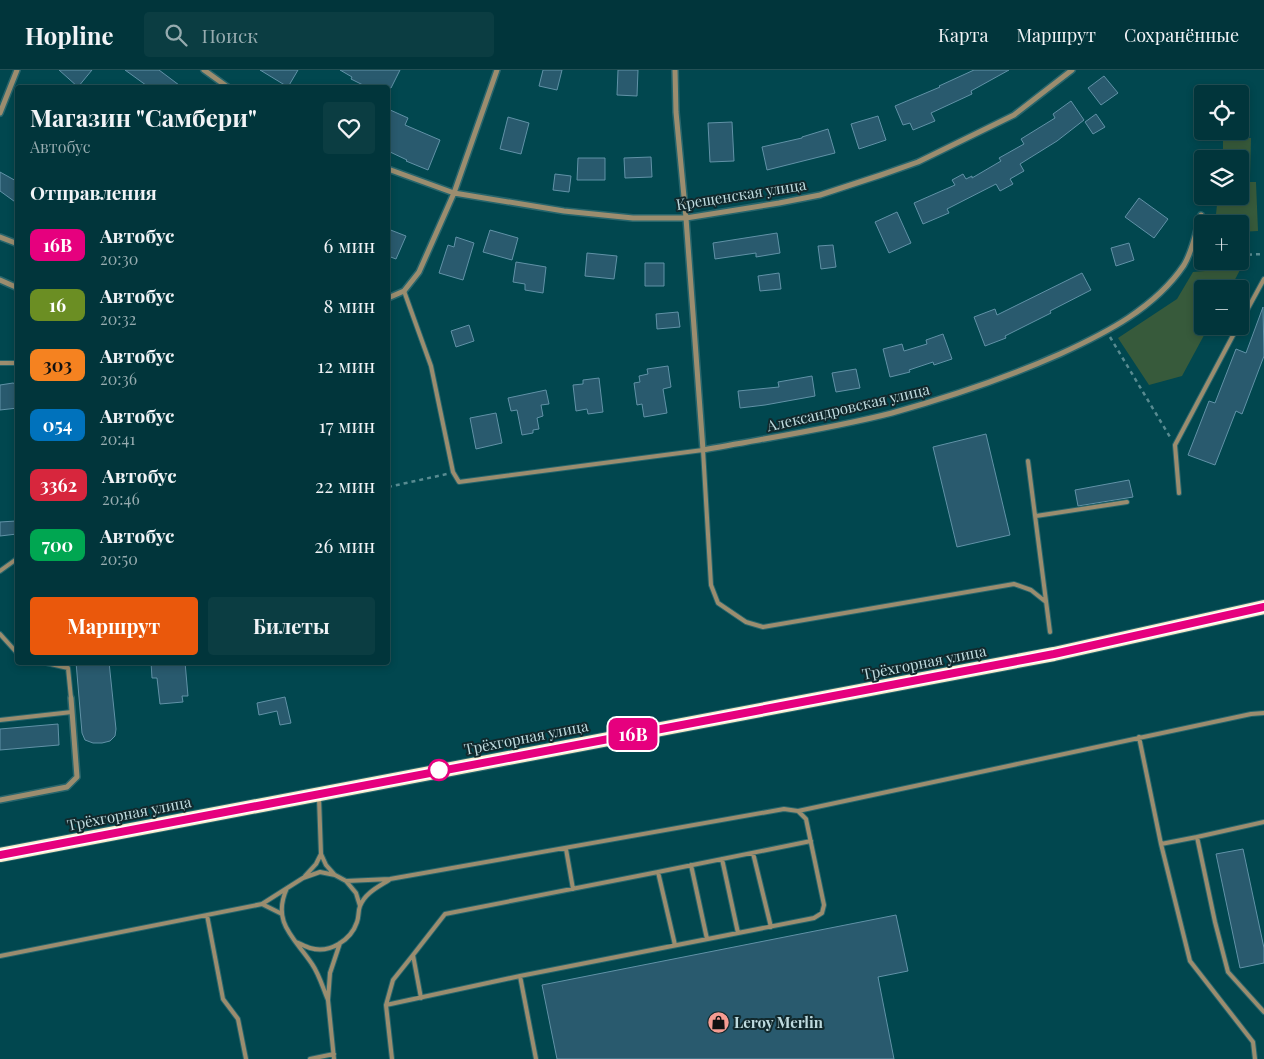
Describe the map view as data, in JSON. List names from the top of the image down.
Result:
{
  "streets": {
    "highway": ["Трёхгорная улица"],
    "street": ["Крещенская улица", "Александровская улица"]
  },
  "places": {
    "shop": ["Leroy Merlin"]
  },
  "lines": ["bus line 16В"],
  "page": {
    "header": "Hopline",
    "search": "Поиск",
    "nav": ["Карта", "Маршрут", "Сохранённые"],
    "on_map": "16В",
    "map_buttons": ["+", "−"],
    "heading": [
      ["Магазин \"Самбери\"", "Автобус"],
      "Отправления"
    ],
    "list": [
      {
        "mark": "16В",
        "name": "Автобус",
        "note": "20:30",
        "value": "6 мин"
      },
      {
        "mark": "16",
        "name": "Автобус",
        "note": "20:32",
        "value": "8 мин"
      },
      {
        "mark": "303",
        "name": "Автобус",
        "note": "20:36",
        "value": "12 мин"
      },
      {
        "mark": "054",
        "name": "Автобус",
        "note": "20:41",
        "value": "17 мин"
      },
      {
        "mark": "3362",
        "name": "Автобус",
        "note": "20:46",
        "value": "22 мин"
      },
      {
        "mark": "700",
        "name": "Автобус",
        "note": "20:50",
        "value": "26 мин"
      }
    ],
    "buttons": ["Маршрут", "Билеты"]
  }
}
